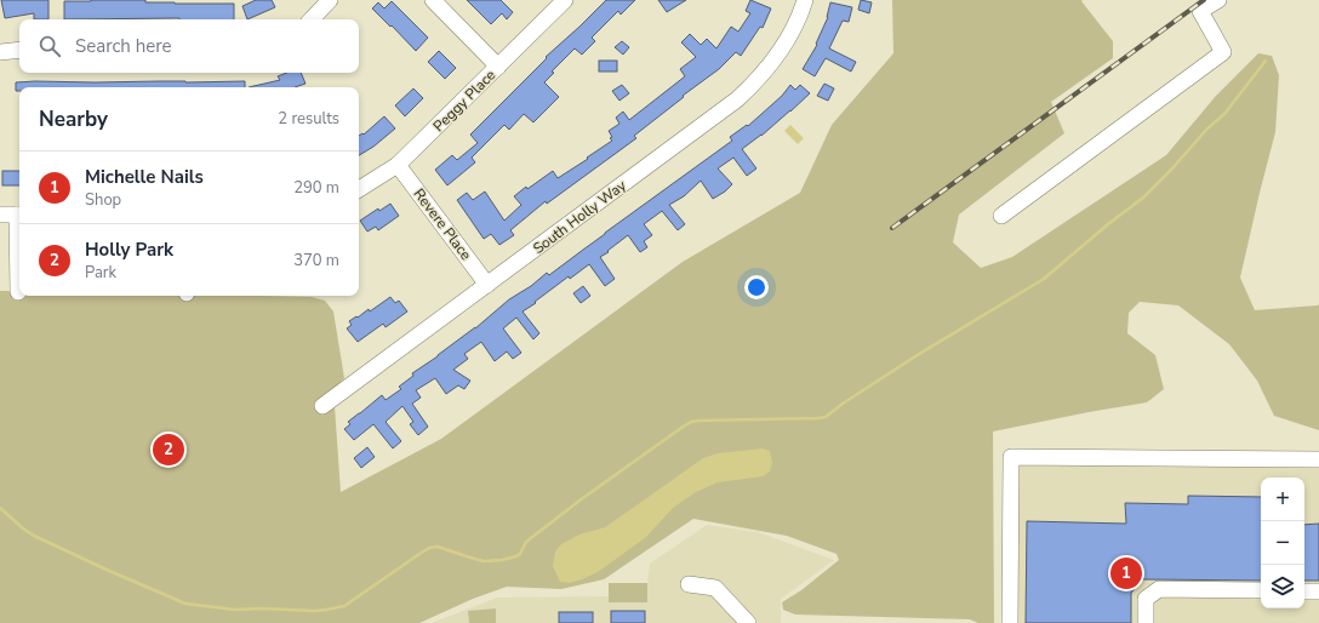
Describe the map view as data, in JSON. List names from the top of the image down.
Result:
{
  "streets": {
    "street": ["Peggy Place", "South Holly Way", "Revere Place"]
  },
  "crossings": [
    ["Peggy Place", "Revere Place"],
    ["South Holly Way", "Revere Place"]
  ],
  "page": {
    "search": "Search here",
    "heading": ["Nearby", "2 results"],
    "list": [
      {
        "mark": "1",
        "name": "Michelle Nails",
        "note": "Shop",
        "value": "290 m"
      },
      {
        "mark": "2",
        "name": "Holly Park",
        "note": "Park",
        "value": "370 m"
      }
    ],
    "pins": ["2", "1"],
    "map_buttons": ["+", "−"]
  }
}
